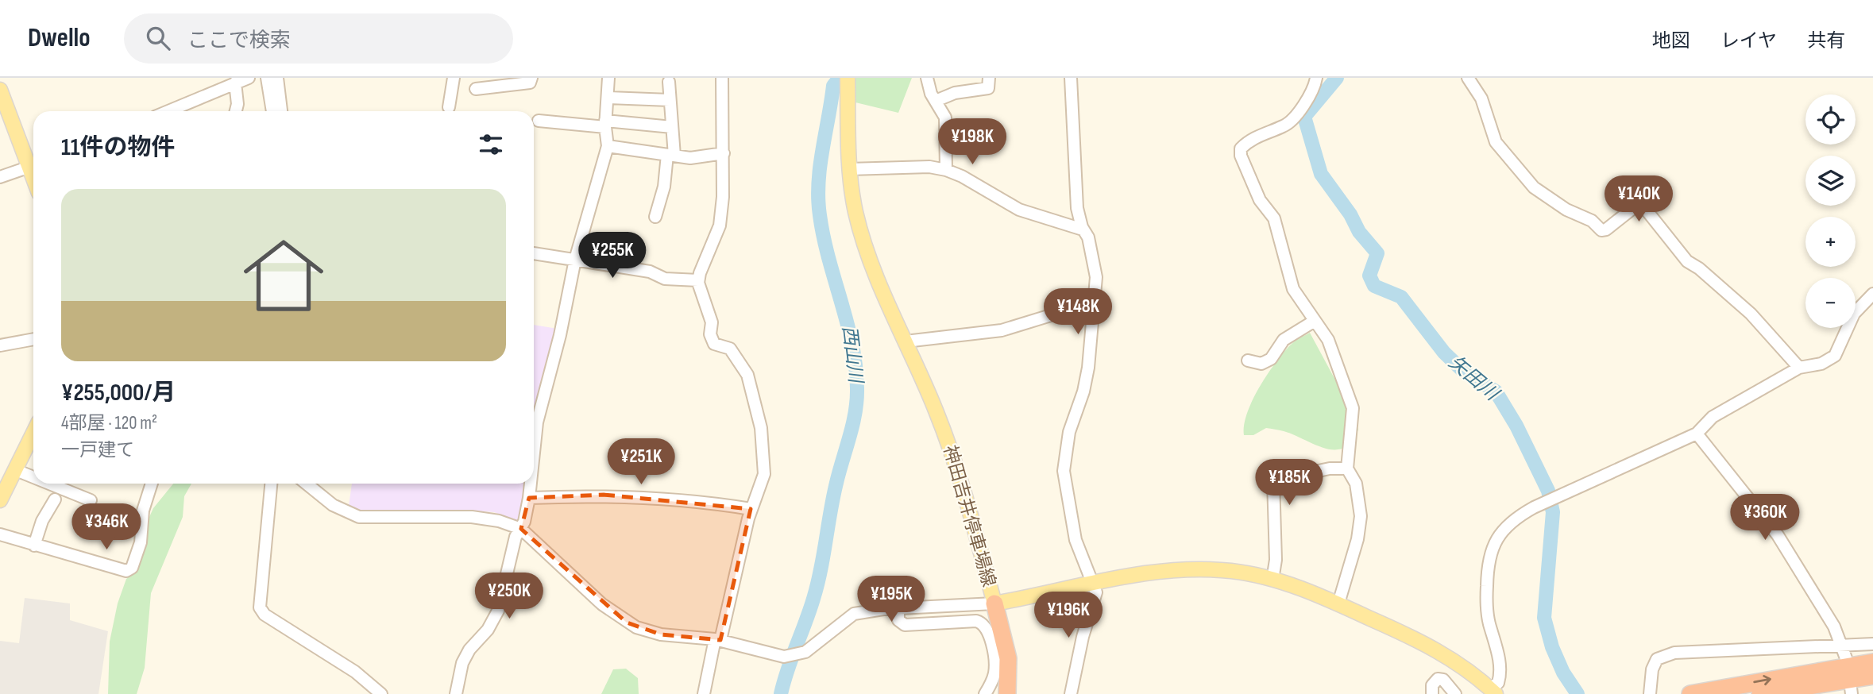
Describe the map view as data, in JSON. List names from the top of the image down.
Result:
{
  "streets": {
    "main road": ["神田吉井停車場線"]
  },
  "water": ["西山川", "矢田川"],
  "page": {
    "header": "Dwello",
    "search": "ここで検索",
    "nav": ["地図", "レイヤ", "共有"],
    "map_buttons": ["+", "−"],
    "heading": "11件の物件",
    "price": [
      "¥198K",
      "¥140K",
      "¥255K",
      "¥148K",
      "¥251K",
      "¥185K",
      "¥360K",
      "¥346K",
      "¥250K",
      "¥195K",
      "¥196K"
    ],
    "list": [
      {
        "name": "¥255,000/月",
        "note": "4部屋 · 120 m² · 一戸建て"
      }
    ]
  }
}
